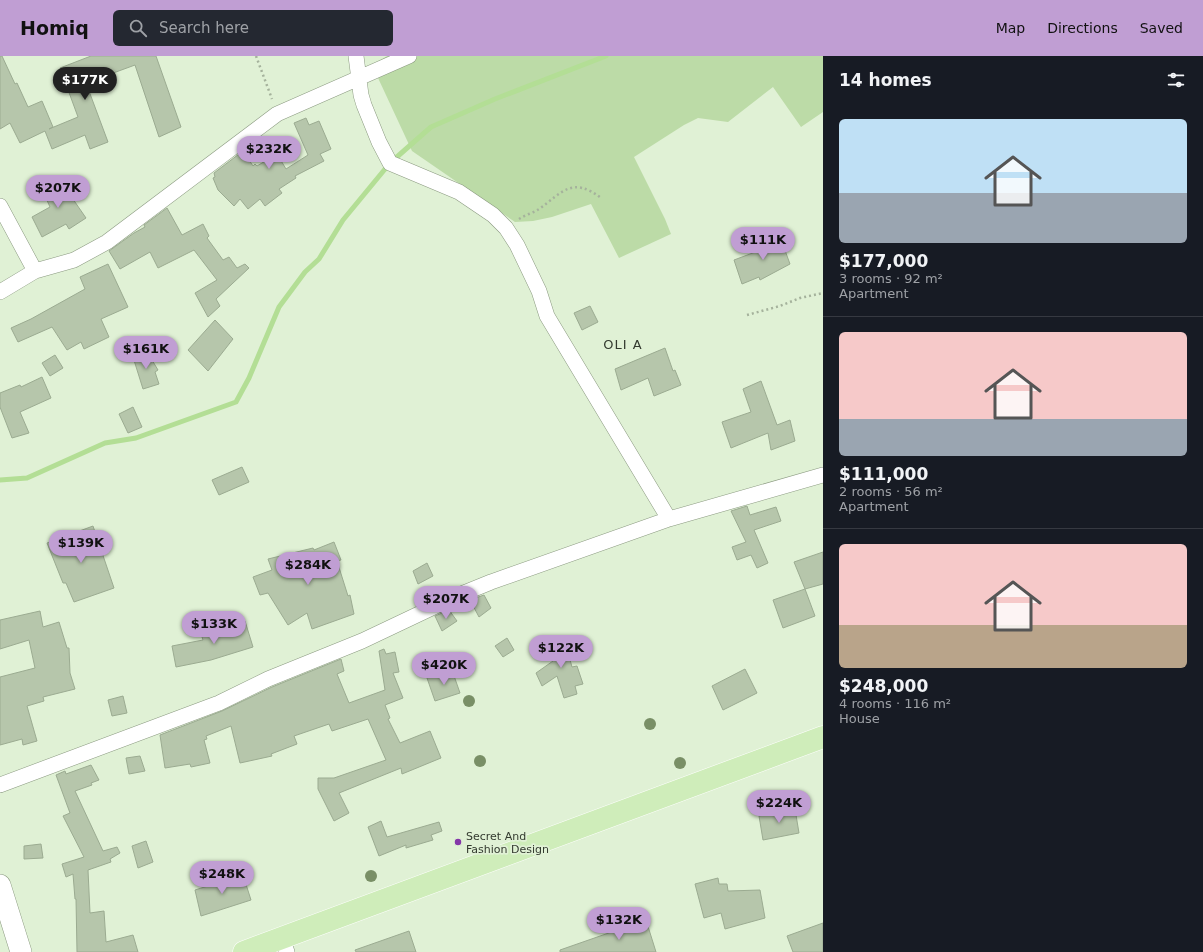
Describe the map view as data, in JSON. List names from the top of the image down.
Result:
{
  "districts": ["OLI A"],
  "places": ["Secret And Fashion Design"],
  "page": {
    "header": "Homiq",
    "search": "Search here",
    "nav": ["Map", "Directions", "Saved"],
    "heading": "14 homes",
    "price": [
      "$177K",
      "$232K",
      "$207K",
      "$111K",
      "$161K",
      "$139K",
      "$284K",
      "$207K",
      "$133K",
      "$122K",
      "$420K",
      "$224K",
      "$248K",
      "$132K"
    ],
    "list": [
      {
        "name": "$177,000",
        "note": "3 rooms · 92 m² · Apartment"
      },
      {
        "name": "$111,000",
        "note": "2 rooms · 56 m² · Apartment"
      },
      {
        "name": "$248,000",
        "note": "4 rooms · 116 m² · House"
      }
    ]
  }
}
